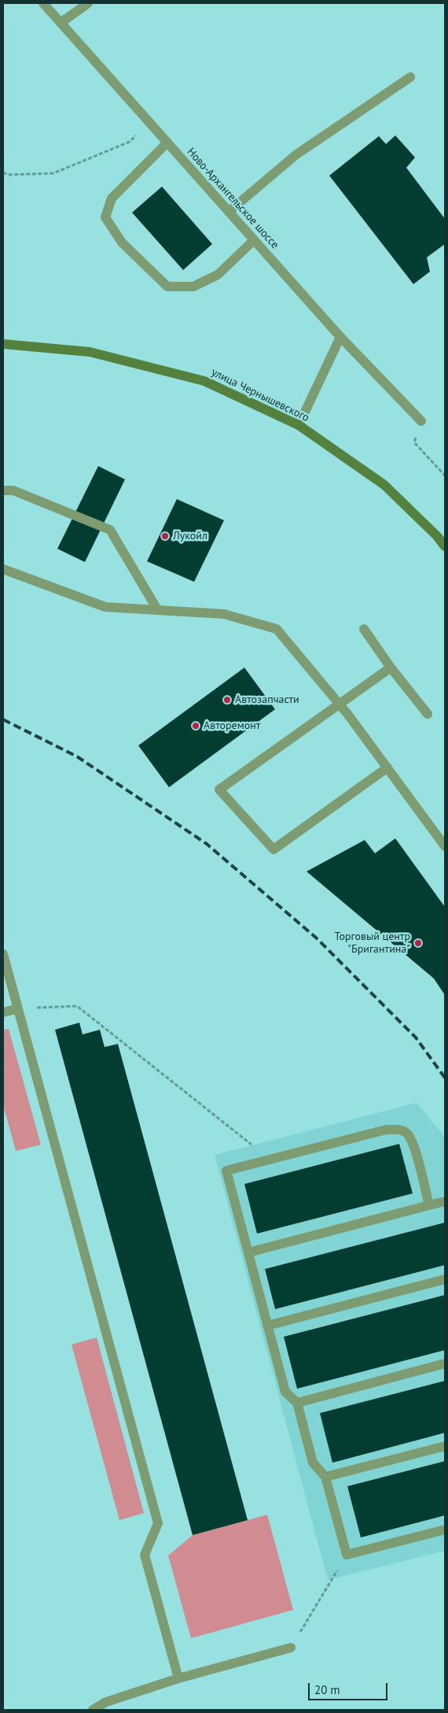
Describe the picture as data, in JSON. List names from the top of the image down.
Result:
{
  "streets": {
    "main road": ["улица Чернышевского"],
    "street": ["Ново-Архангельское шоссе"]
  },
  "places": [
    "Лукойл",
    "Автозапчасти",
    "Авторемонт",
    "Торговый центр \"Бригантина\""
  ],
  "scale_bar": "20 m"
}
